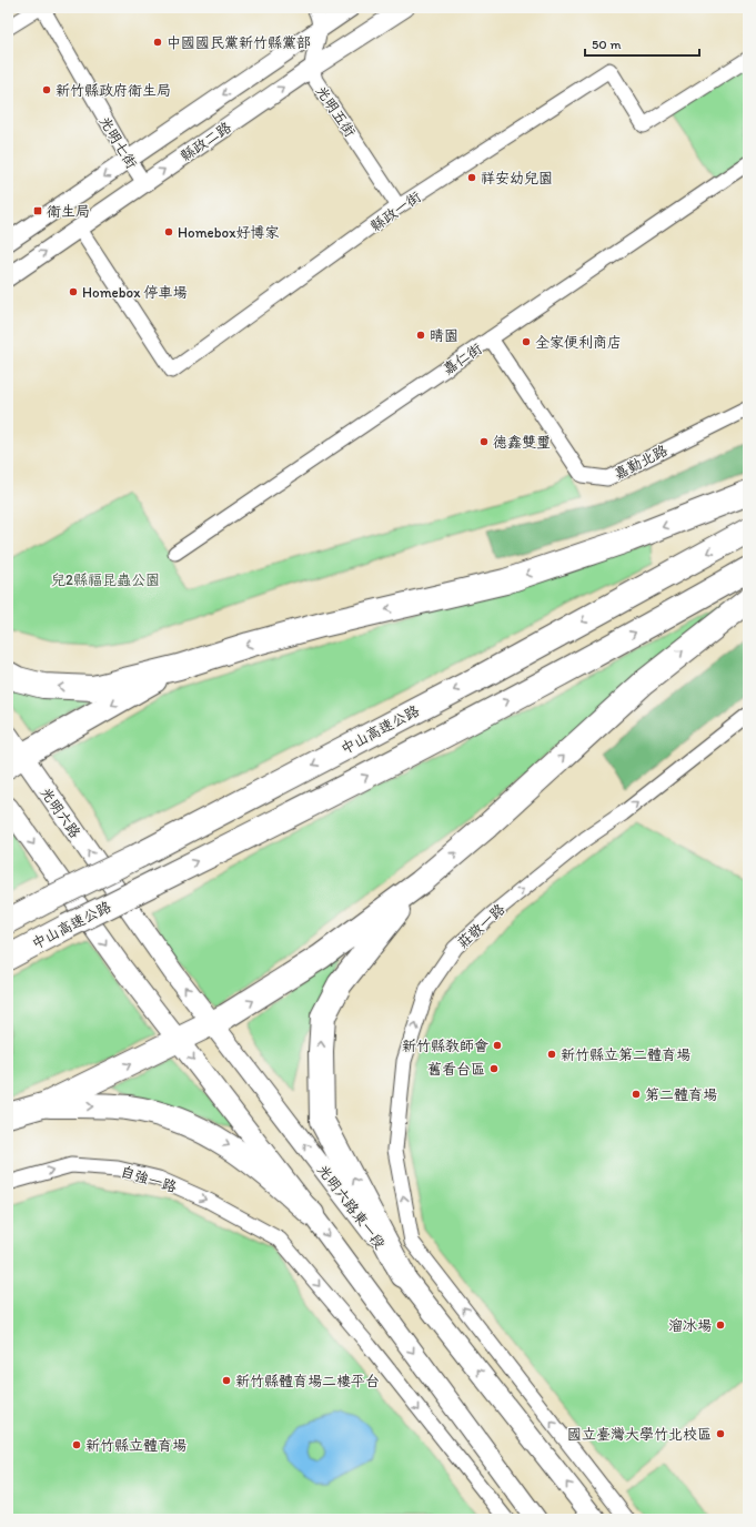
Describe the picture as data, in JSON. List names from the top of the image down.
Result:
{
  "streets": {
    "highway": ["中山高速公路"],
    "main road": ["光明六路", "光明六路東一段"],
    "street": [
      "光明五街",
      "縣政二路",
      "光明七街",
      "縣政一街",
      "嘉仁街",
      "嘉勤北路",
      "莊敬一路",
      "自強一路"
    ]
  },
  "crossings": [
    ["光明五街", "縣政二路"],
    ["光明五街", "縣政一街"],
    ["縣政二路", "光明七街"],
    ["縣政二路", "縣政一街"],
    ["嘉仁街", "嘉勤北路"],
    ["光明六路", "光明六路東一段"]
  ],
  "one_way": ["自強一路"],
  "parks": ["兒2縣福昆蟲公園"],
  "places": {
    "other": [
      "中國國民黨新竹縣黨部",
      "新竹縣政府衛生局",
      "祥安幼兒園",
      "Homebox好博家",
      "Homebox 停車場",
      "晴園",
      "全家便利商店",
      "德鑫雙璽",
      "新竹縣教師會",
      "新竹縣立第二體育場",
      "舊看台區",
      "第二體育場",
      "溜冰場",
      "新竹縣體育場二樓平台",
      "國立臺灣大學竹北校區",
      "新竹縣立體育場"
    ],
    "transit": ["衛生局"]
  },
  "scale_bar": "50 m"
}
